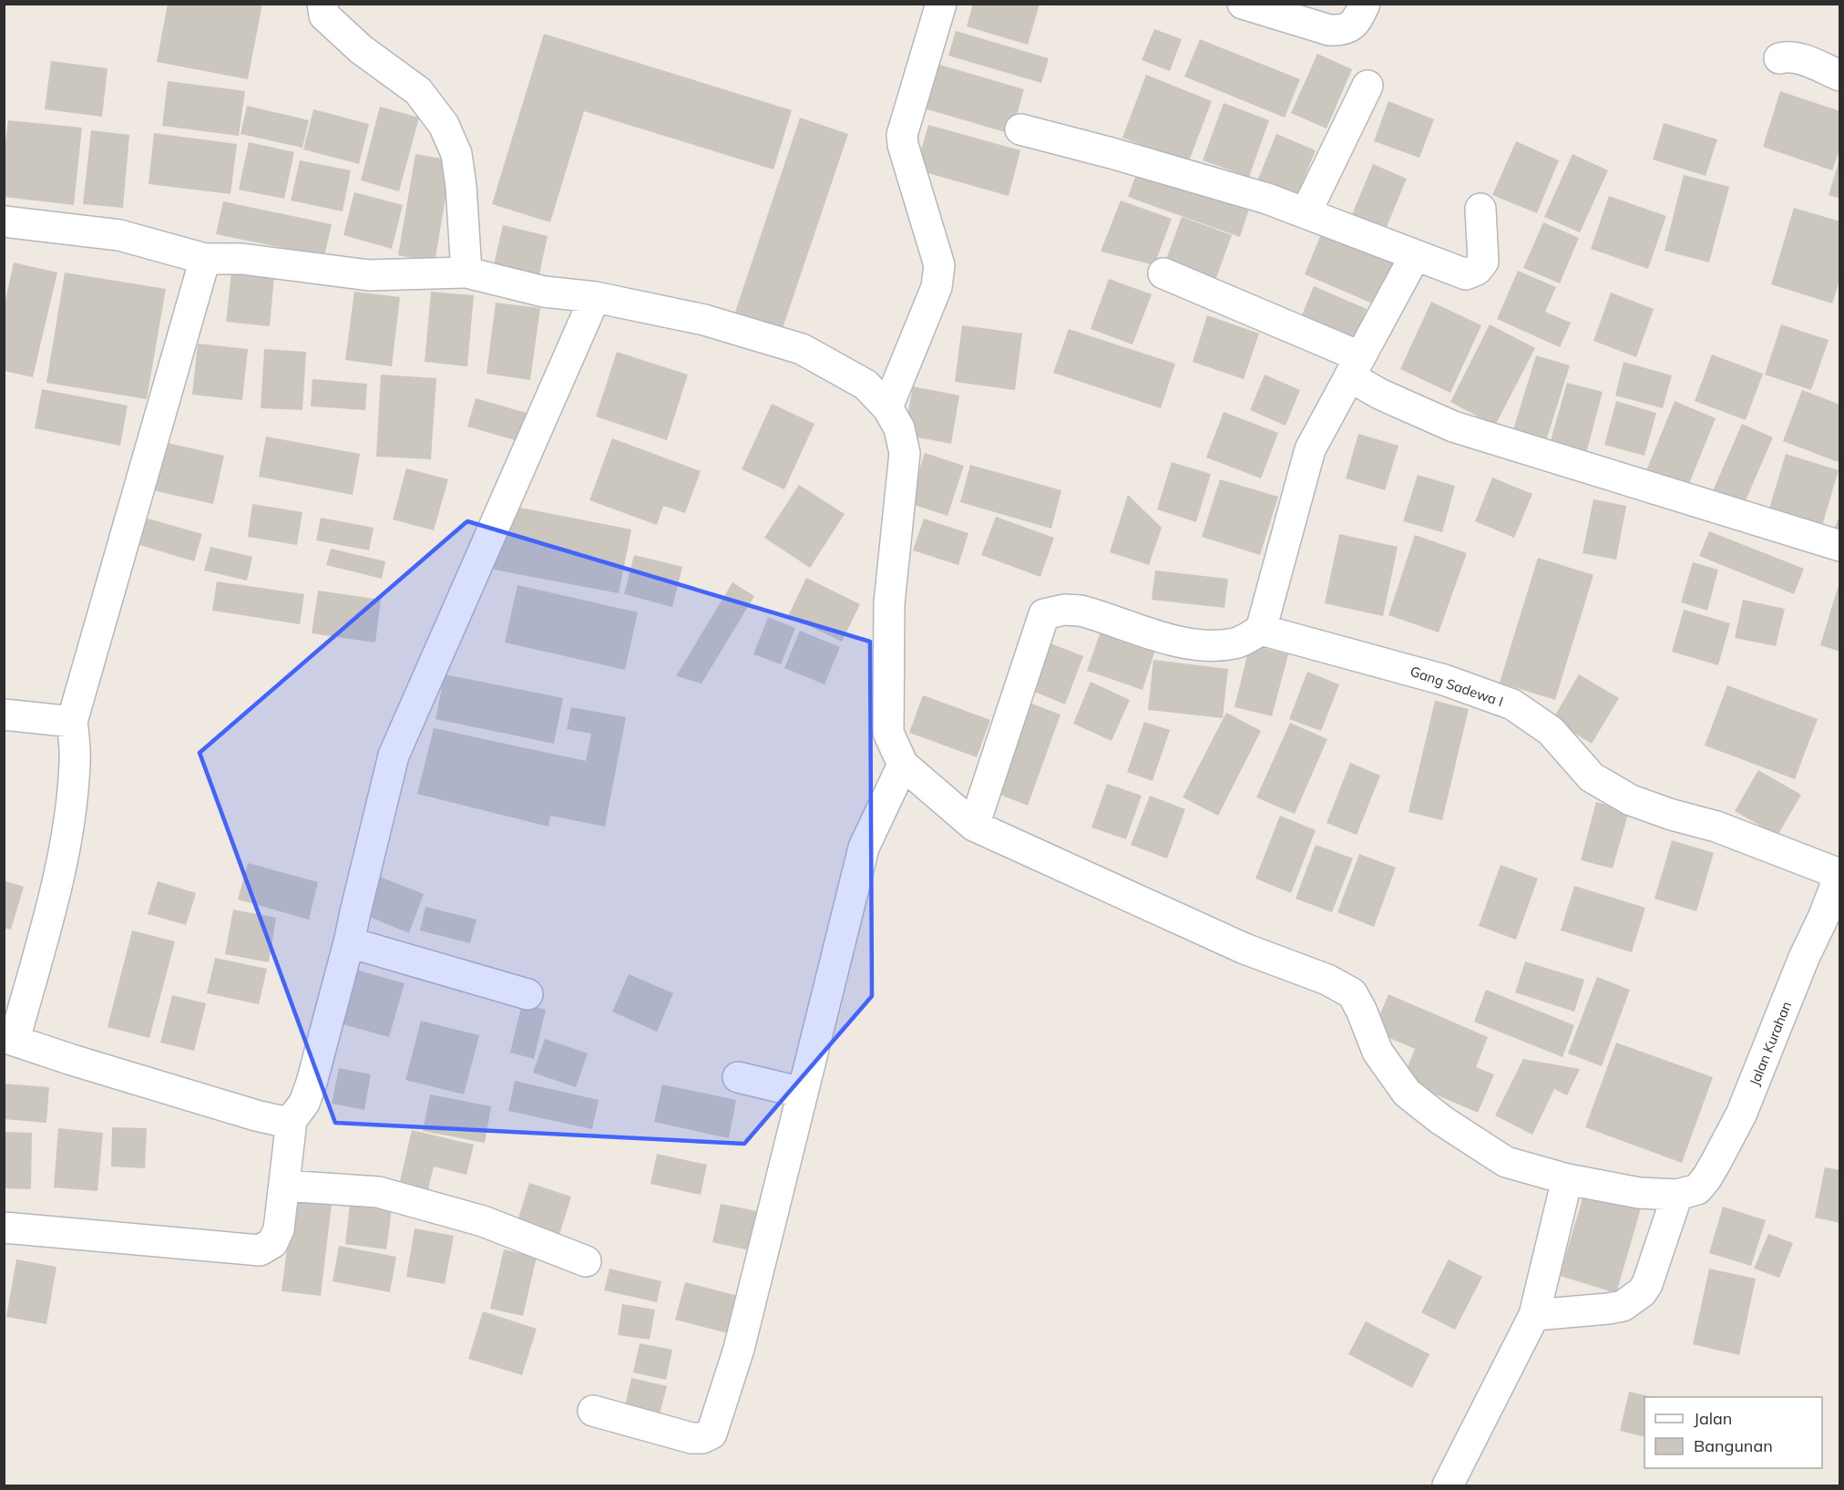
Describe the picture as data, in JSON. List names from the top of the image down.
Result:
{
  "streets": {
    "street": ["Gang Sadewa I", "Jalan Kurahan"]
  },
  "crossings": [
    ["Gang Sadewa I", "Jalan Kurahan"]
  ],
  "legend": ["Jalan", "Bangunan"]
}
